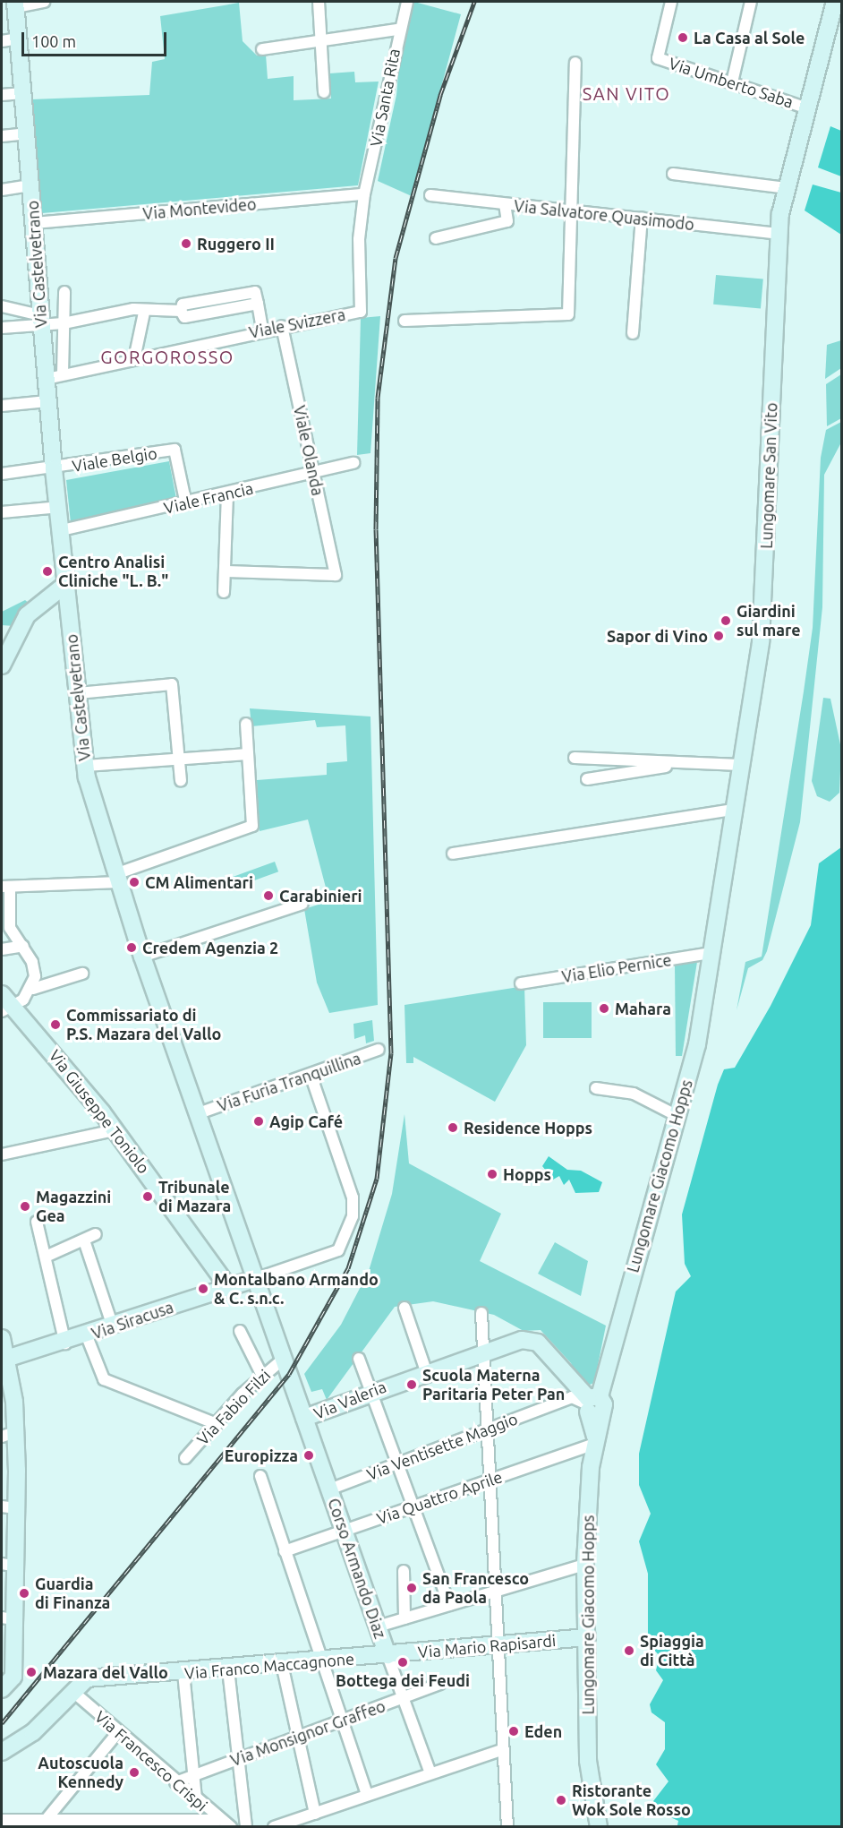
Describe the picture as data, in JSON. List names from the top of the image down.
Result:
{
  "streets": {
    "main road": [
      "Via Castelvetrano",
      "Lungomare San Vito",
      "Via Giuseppe Toniolo",
      "Lungomare Giacomo Hopps",
      "Via Siracusa",
      "Via Valeria",
      "Corso Armando Diaz",
      "Via Mario Rapisardi",
      "Via Franco Maccagnone"
    ],
    "street": [
      "Via Umberto Saba",
      "Via Santa Rita",
      "Via Montevideo",
      "Via Salvatore Quasimodo",
      "Viale Svizzera",
      "Viale Olanda",
      "Viale Belgio",
      "Viale Francia",
      "Via Elio Pernice",
      "Via Furia Tranquillina",
      "Via Fabio Filzi",
      "Via Ventisette Maggio",
      "Via Quattro Aprile",
      "Via Monsignor Graffeo",
      "Via Francesco Crispi"
    ]
  },
  "crossings": [
    ["Via Umberto Saba", "Lungomare San Vito"],
    ["Via Santa Rita", "Via Montevideo"],
    ["Via Santa Rita", "Viale Svizzera"],
    ["Via Montevideo", "Via Castelvetrano"],
    ["Via Salvatore Quasimodo", "Lungomare San Vito"],
    ["Via Castelvetrano", "Viale Svizzera"],
    ["Via Castelvetrano", "Viale Belgio"],
    ["Via Castelvetrano", "Viale Francia"],
    ["Via Castelvetrano", "Via Furia Tranquillina"],
    ["Via Castelvetrano", "Via Siracusa"],
    ["Via Castelvetrano", "Via Fabio Filzi"],
    ["Via Castelvetrano", "Corso Armando Diaz"],
    ["Viale Svizzera", "Viale Olanda"],
    ["Viale Olanda", "Viale Francia"],
    ["Viale Belgio", "Viale Francia"],
    ["Lungomare San Vito", "Via Elio Pernice"],
    ["Lungomare San Vito", "Lungomare Giacomo Hopps"],
    ["Via Elio Pernice", "Lungomare Giacomo Hopps"],
    ["Via Giuseppe Toniolo", "Via Siracusa"],
    ["Lungomare Giacomo Hopps", "Via Valeria"],
    ["Lungomare Giacomo Hopps", "Via Ventisette Maggio"],
    ["Lungomare Giacomo Hopps", "Via Quattro Aprile"],
    ["Lungomare Giacomo Hopps", "Via Mario Rapisardi"],
    ["Via Valeria", "Via Ventisette Maggio"],
    ["Via Valeria", "Corso Armando Diaz"],
    ["Via Fabio Filzi", "Corso Armando Diaz"],
    ["Via Ventisette Maggio", "Corso Armando Diaz"],
    ["Via Quattro Aprile", "Corso Armando Diaz"],
    ["Corso Armando Diaz", "Via Mario Rapisardi"],
    ["Corso Armando Diaz", "Via Franco Maccagnone"],
    ["Corso Armando Diaz", "Via Monsignor Graffeo"],
    ["Via Mario Rapisardi", "Via Franco Maccagnone"],
    ["Via Franco Maccagnone", "Via Francesco Crispi"],
    ["Via Monsignor Graffeo", "Via Francesco Crispi"]
  ],
  "districts": ["SAN VITO", "GORGOROSSO"],
  "places": [
    "La Casa al Sole",
    "Ruggero II",
    "Centro Analisi Cliniche \"L. B.\"",
    "Giardini sul mare",
    "Sapor di Vino",
    "CM Alimentari",
    "Carabinieri",
    "Credem Agenzia 2",
    "Mahara",
    "Commissariato di P.S. Mazara del Vallo",
    "Agip Café",
    "Residence Hopps",
    "Hopps",
    "Tribunale di Mazara",
    "Magazzini Gea",
    "Montalbano Armando & C. s.n.c.",
    "Scuola Materna Paritaria Peter Pan",
    "Europizza",
    "San Francesco da Paola",
    "Guardia di Finanza",
    "Spiaggia di Città",
    "Bottega dei Feudi",
    "Mazara del Vallo",
    "Eden",
    "Autoscuola Kennedy",
    "Ristorante Wok Sole Rosso"
  ],
  "scale_bar": "100 m"
}
